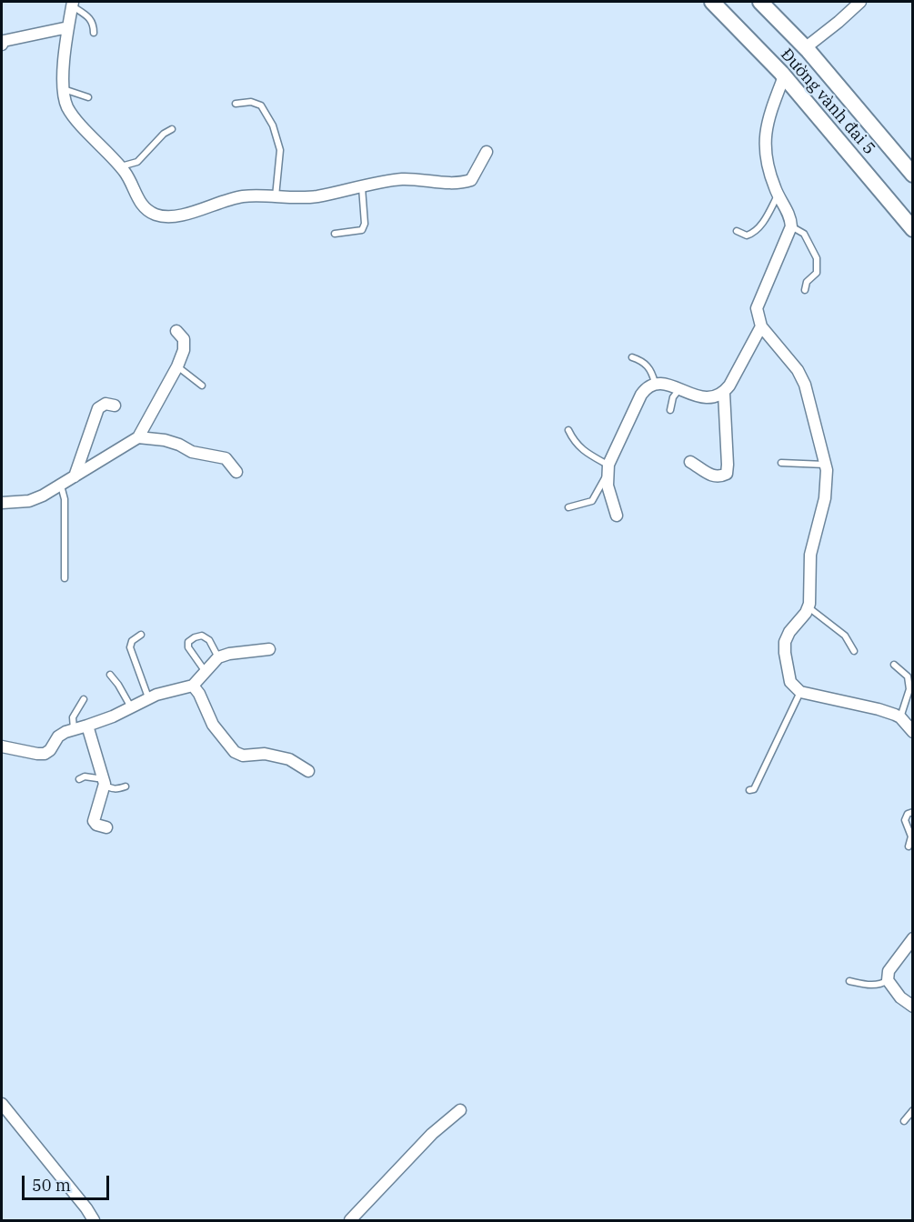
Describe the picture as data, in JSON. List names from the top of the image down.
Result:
{
  "streets": {
    "main road": ["Đường vành đai 5"]
  },
  "scale_bar": "50 m"
}
